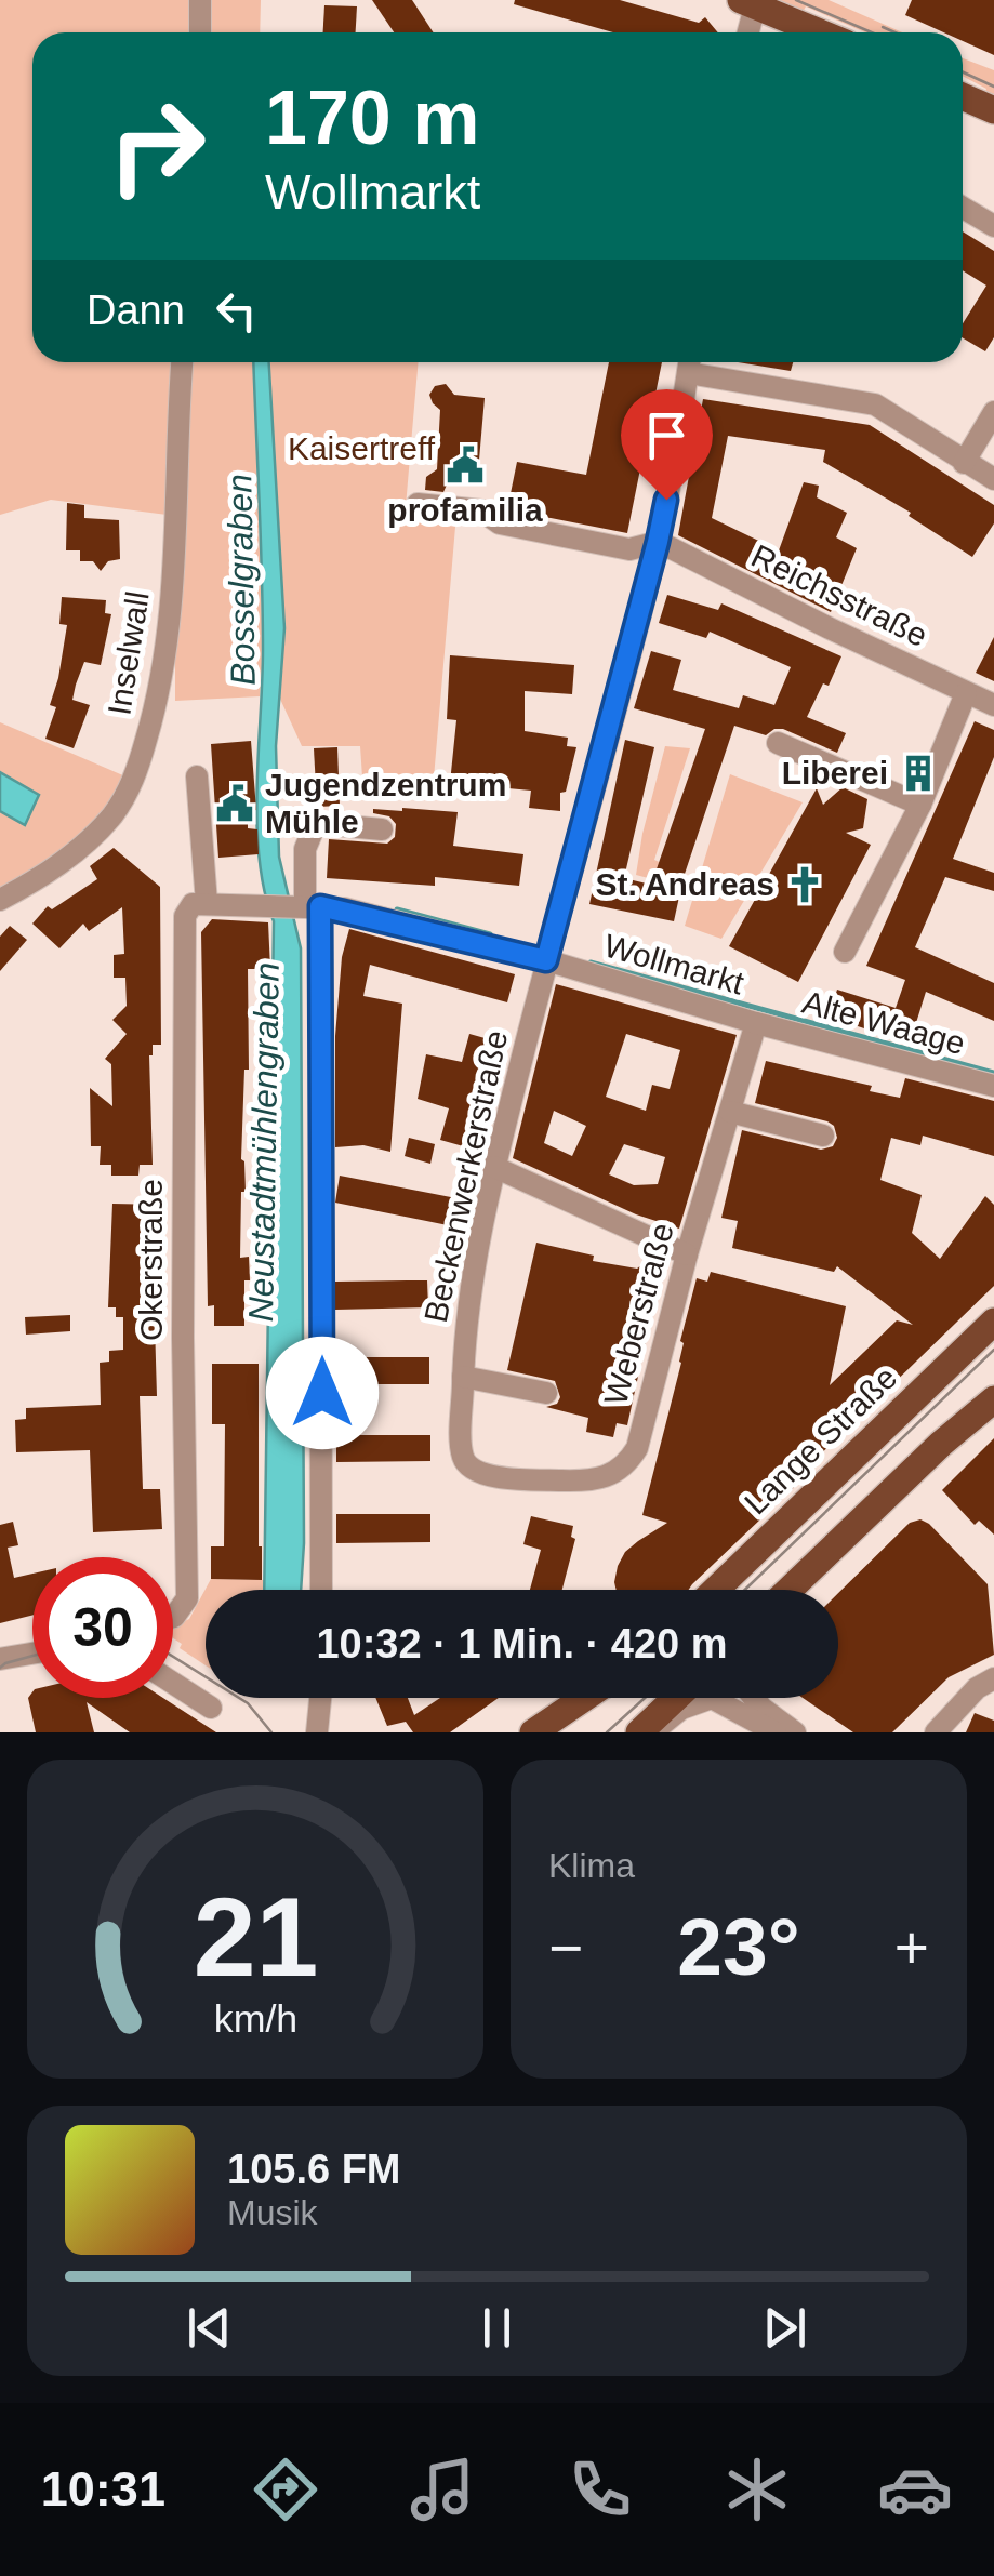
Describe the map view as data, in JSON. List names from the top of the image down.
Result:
{
  "streets": {
    "main road": ["Lange Straße"],
    "street": [
      "Reichsstraße",
      "Inselwall",
      "Wollmarkt",
      "Alte Waage",
      "Beckenwerkerstraße",
      "Okerstraße",
      "Weberstraße"
    ]
  },
  "crossings": [
    ["Reichsstraße", "Beckenwerkerstraße"],
    ["Wollmarkt", "Alte Waage"],
    ["Wollmarkt", "Beckenwerkerstraße"],
    ["Wollmarkt", "Okerstraße"],
    ["Wollmarkt", "Weberstraße"],
    ["Alte Waage", "Weberstraße"],
    ["Beckenwerkerstraße", "Weberstraße"]
  ],
  "water": ["Bosselgraben", "Neustadtmühlengraben"],
  "parks": ["Kaisertreff"],
  "places": {
    "public building": ["profamilia", "Jugendzentrum Mühle"],
    "building": ["Liberei"],
    "church": ["St. Andreas"]
  },
  "page": {
    "turn": ["170 m", "Wollmarkt"],
    "then": "Dann",
    "limit": "30",
    "trip": "10:32 · 1 Min. · 420 m",
    "tile": "Klima",
    "heat": ["−", "23°", "+"],
    "song": ["105.6 FM", "Musik"],
    "tabs": "10:31",
    "gauge": ["21", "km/h"]
  }
}
